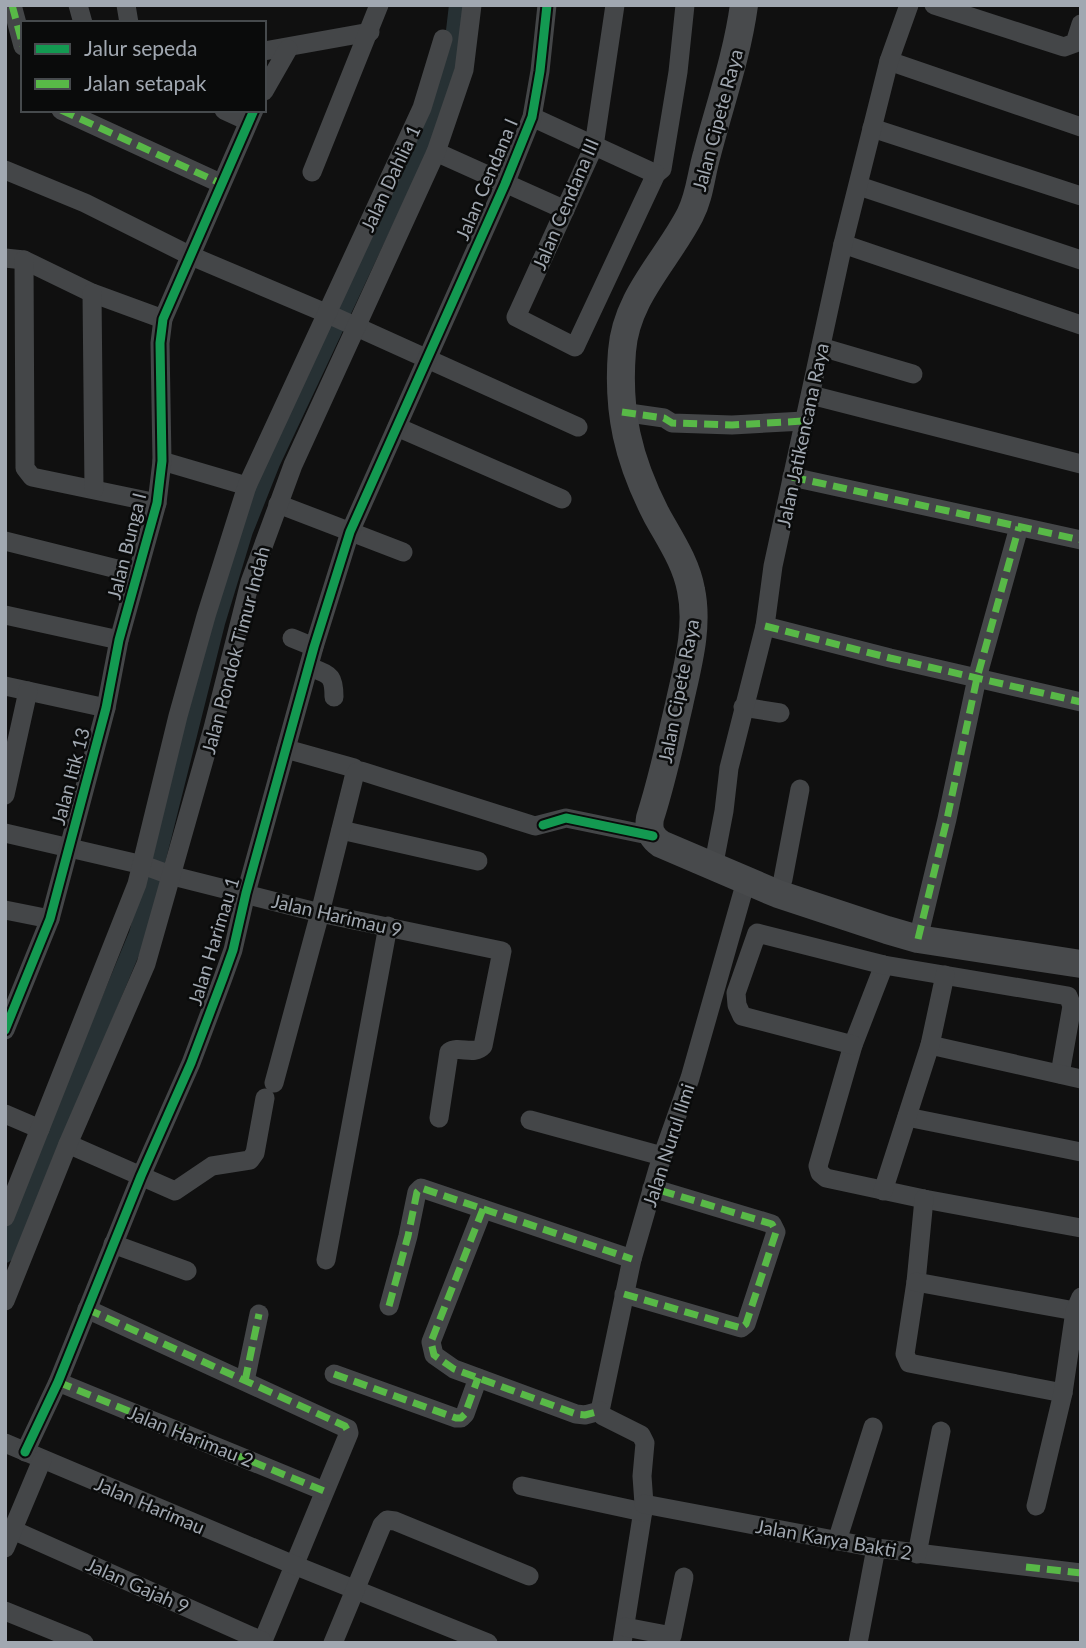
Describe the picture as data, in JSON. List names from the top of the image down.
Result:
{
  "streets": {
    "main road": ["Jalan Cipete Raya"],
    "street": [
      "Jalan Dahlia 1",
      "Jalan Cendana I",
      "Jalan Cendana III",
      "Jalan Jatikencana Raya",
      "Jalan Bunga I",
      "Jalan Pondok Timur Indah",
      "Jalan Itik 13",
      "Jalan Harimau 9",
      "Jalan Harimau 1",
      "Jalan Nurul Ilmi",
      "Jalan Harimau 2",
      "Jalan Harimau",
      "Jalan Karya Bakti 2",
      "Jalan Gajah 9"
    ]
  },
  "crossings": [
    ["Jalan Dahlia 1", "Jalan Pondok Timur Indah"],
    ["Jalan Cendana I", "Jalan Harimau 1"],
    ["Jalan Bunga I", "Jalan Itik 13"],
    ["Jalan Pondok Timur Indah", "Jalan Harimau 9"],
    ["Jalan Itik 13", "Jalan Harimau 9"],
    ["Jalan Harimau 9", "Jalan Harimau 1"],
    ["Jalan Harimau 1", "Jalan Harimau 2"],
    ["Jalan Harimau 1", "Jalan Harimau"],
    ["Jalan Harimau 1", "Jalan Gajah 9"]
  ],
  "legend": ["Jalur sepeda", "Jalan setapak"]
}
